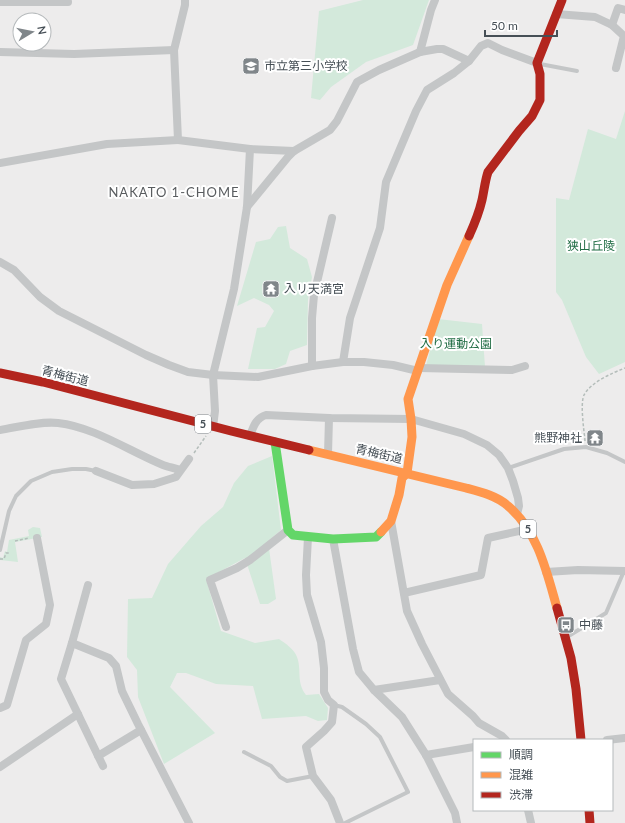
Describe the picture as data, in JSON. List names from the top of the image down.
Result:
{
  "streets": {
    "main road": ["青梅街道", "5"]
  },
  "districts": ["NAKATO 1-CHOME"],
  "parks": ["狭山丘陵", "入り運動公園"],
  "places": {
    "school or university": ["市立第三小学校"],
    "temple": ["入リ天満宮", "熊野神社"],
    "bus stop": ["中藤"]
  },
  "legend": ["順調", "混雑", "渋滞"],
  "scale_bar": "50 m",
  "north": "right"
}
